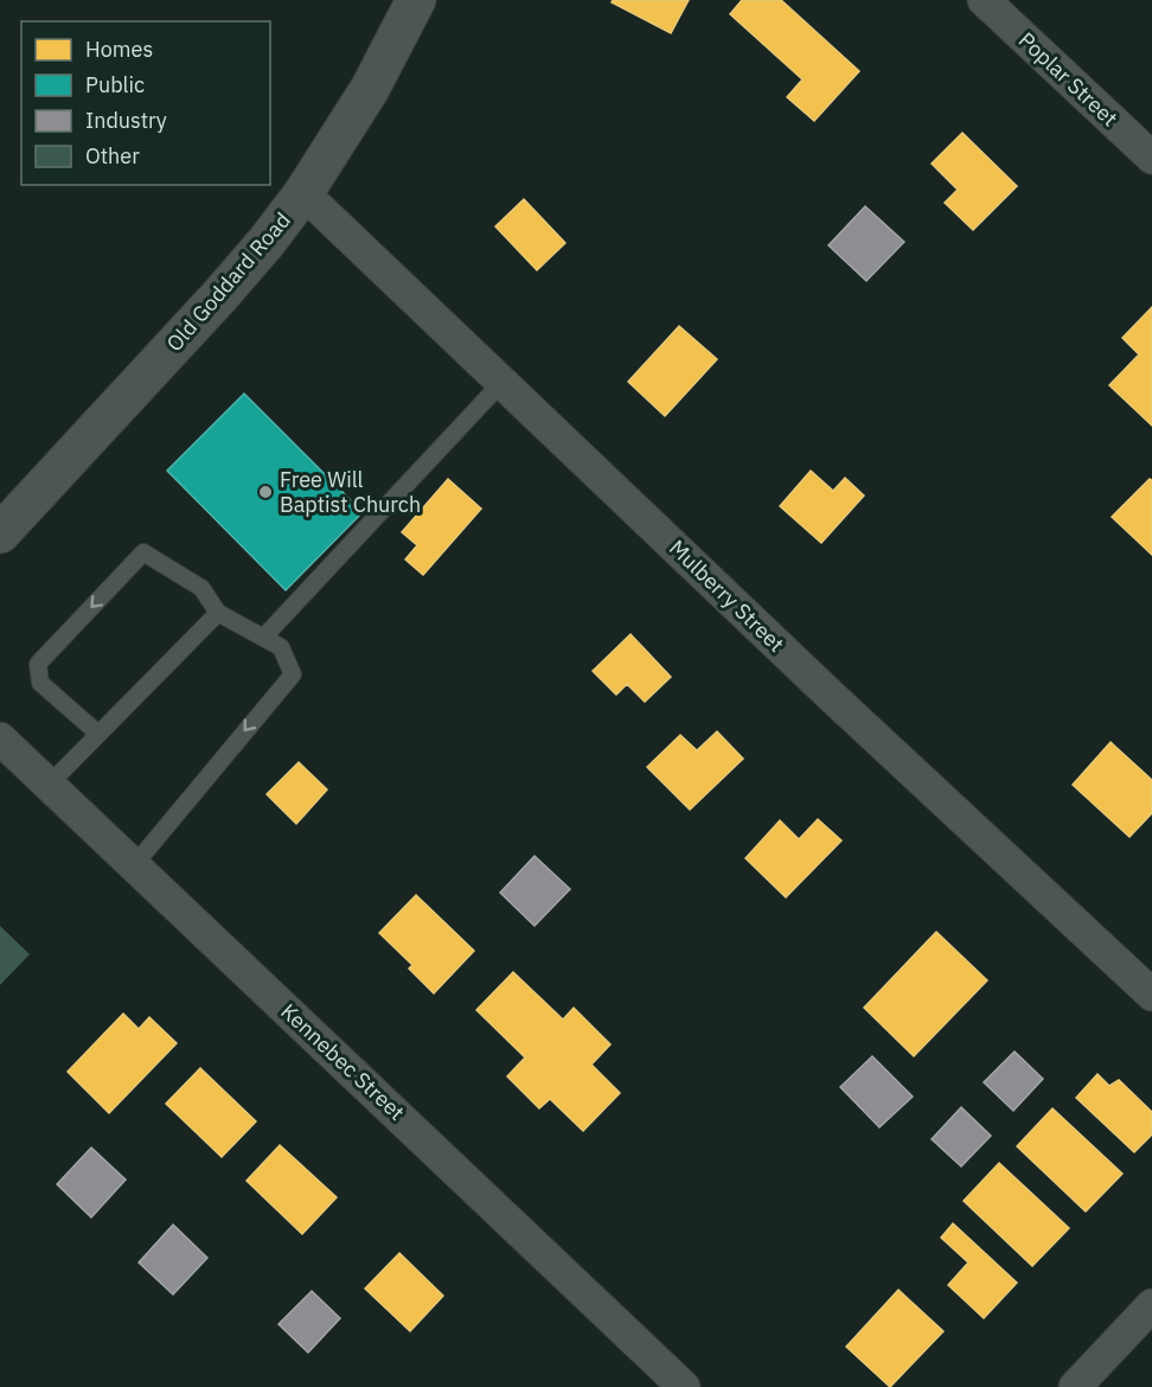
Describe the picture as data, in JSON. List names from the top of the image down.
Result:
{
  "streets": {
    "street": [
      "Poplar Street",
      "Old Goddard Road",
      "Mulberry Street",
      "Kennebec Street"
    ]
  },
  "crossings": [
    ["Old Goddard Road", "Mulberry Street"]
  ],
  "places": ["Free Will Baptist Church"],
  "legend": [
    "Homes",
    "Public",
    "Industry",
    "Other"
  ]
}
